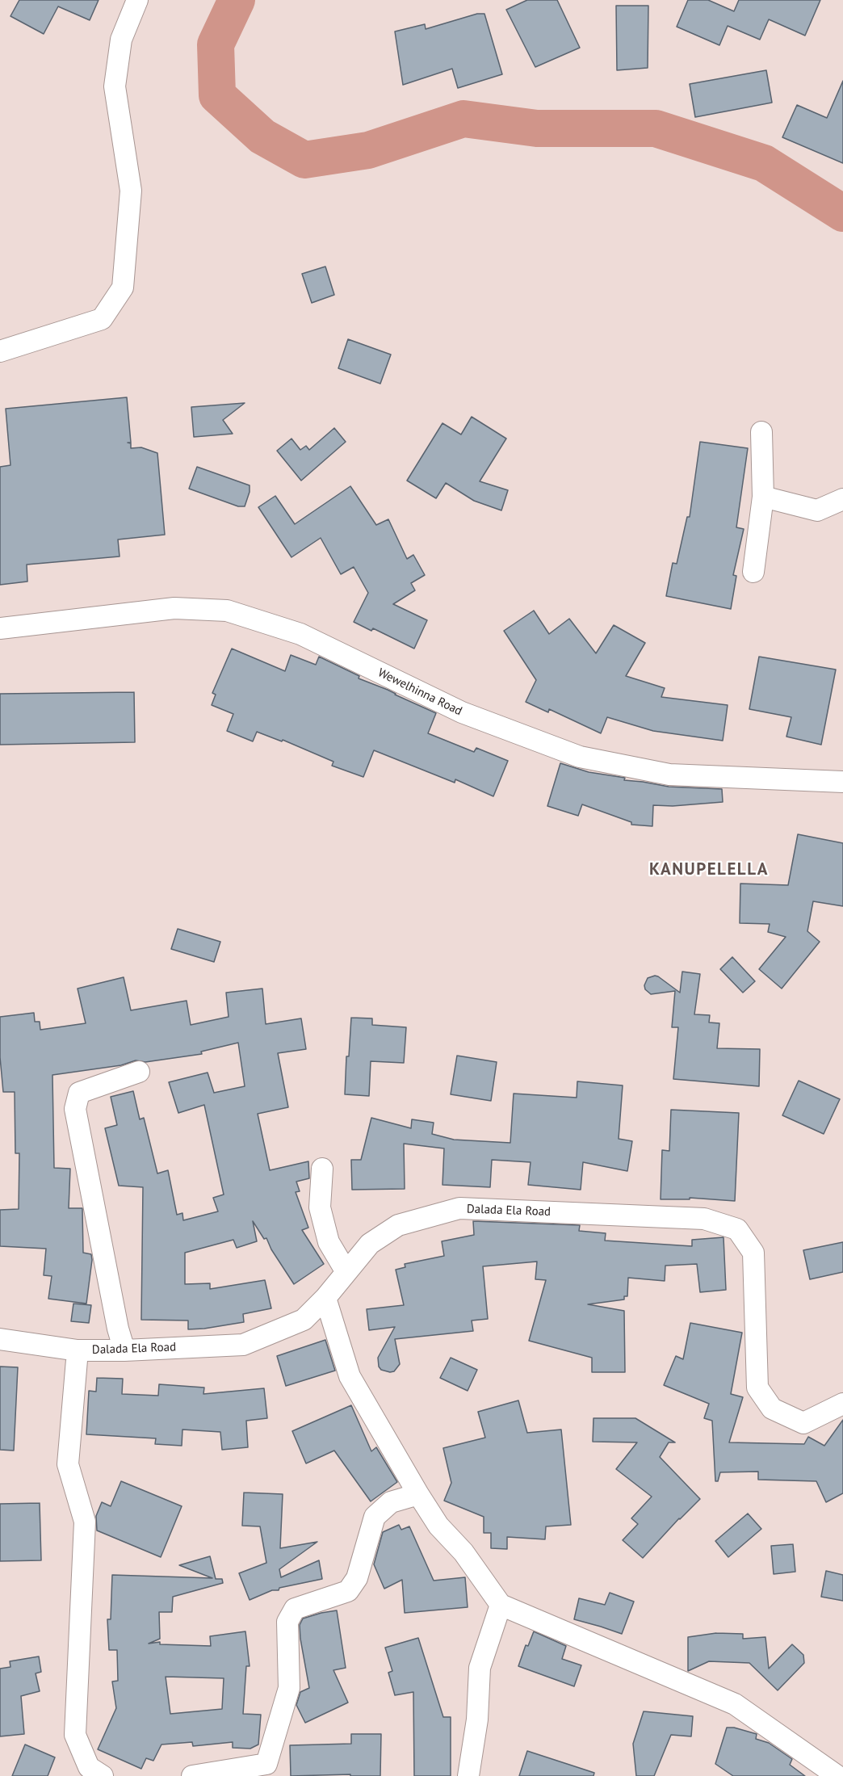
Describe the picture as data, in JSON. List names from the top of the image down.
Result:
{
  "streets": {
    "street": ["Wewelhinna Road", "Dalada Ela Road"]
  },
  "districts": ["KANUPELELLA"]
}
